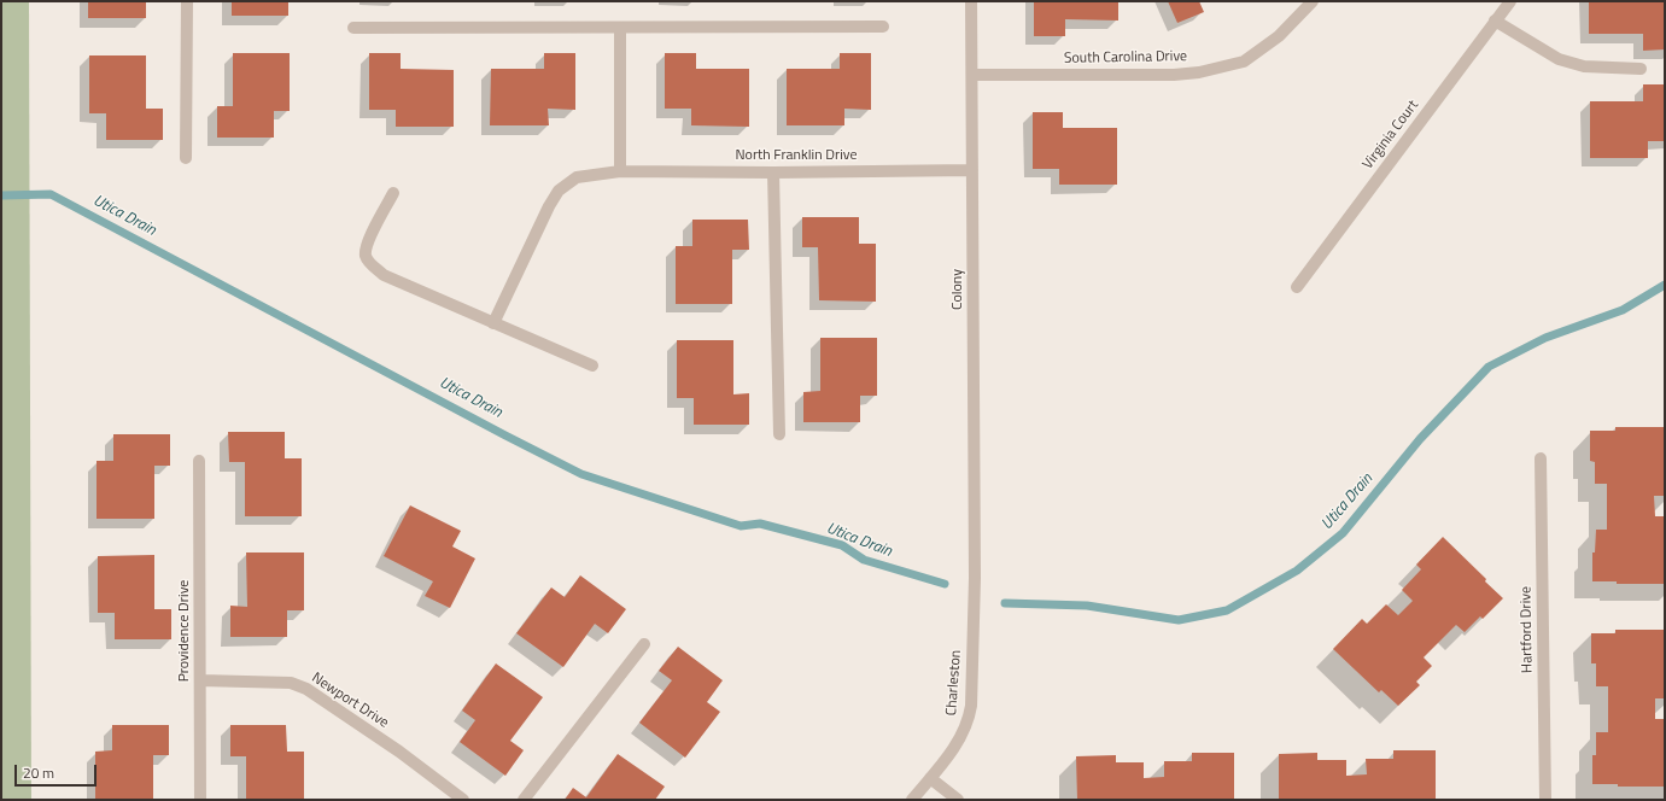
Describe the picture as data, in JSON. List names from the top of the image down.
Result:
{
  "streets": {
    "street": [
      "South Carolina Drive",
      "Virginia Court",
      "North Franklin Drive",
      "Colony",
      "Hartford Drive",
      "Providence Drive",
      "Charleston",
      "Newport Drive"
    ]
  },
  "crossings": [
    ["South Carolina Drive", "Colony"],
    ["North Franklin Drive", "Colony"],
    ["Colony", "Charleston"],
    ["Providence Drive", "Newport Drive"]
  ],
  "water": ["Utica Drain"],
  "scale_bar": "20 m"
}
